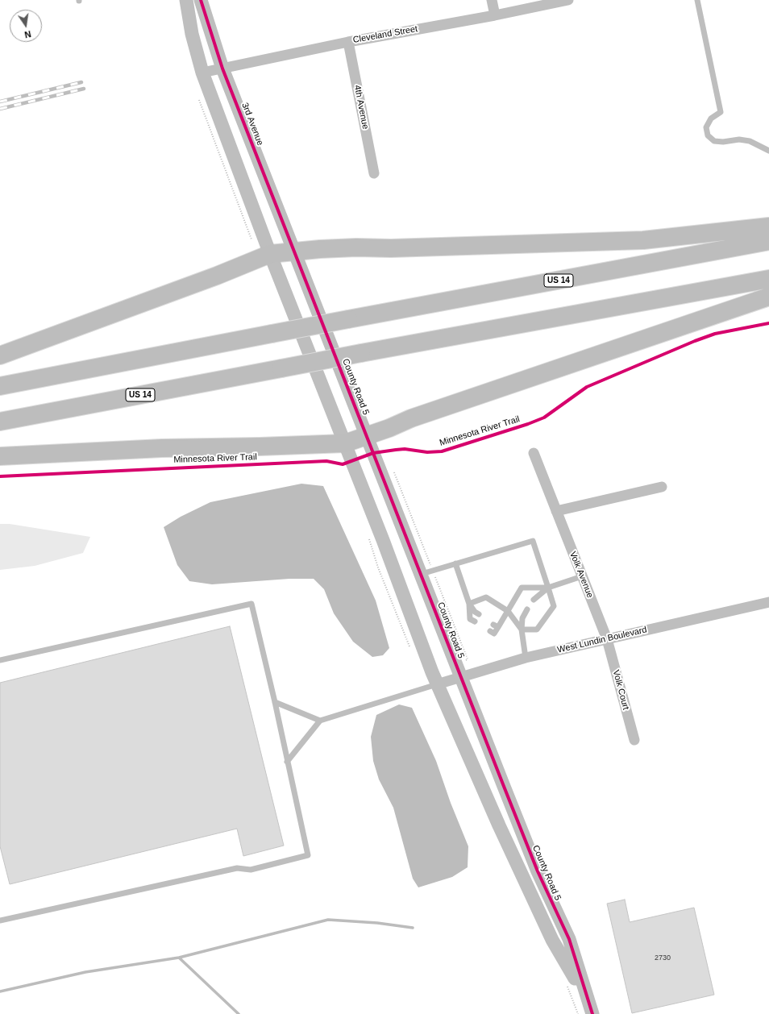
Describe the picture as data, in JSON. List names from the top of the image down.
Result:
{
  "streets": {
    "highway": ["US 14"],
    "street": [
      "Cleveland Street",
      "4th Avenue",
      "3rd Avenue",
      "County Road 5",
      "Volk Avenue",
      "West Lundin Boulevard",
      "Volk Court"
    ],
    "cycle path": ["Minnesota River Trail"]
  },
  "crossings": [
    ["Cleveland Street", "4th Avenue"],
    ["Cleveland Street", "3rd Avenue"],
    ["3rd Avenue", "County Road 5"],
    ["County Road 5", "West Lundin Boulevard"],
    ["Volk Avenue", "West Lundin Boulevard"],
    ["Volk Avenue", "Volk Court"],
    ["West Lundin Boulevard", "Volk Court"]
  ],
  "house_numbers": ["2730"],
  "north": "bottom"
}
